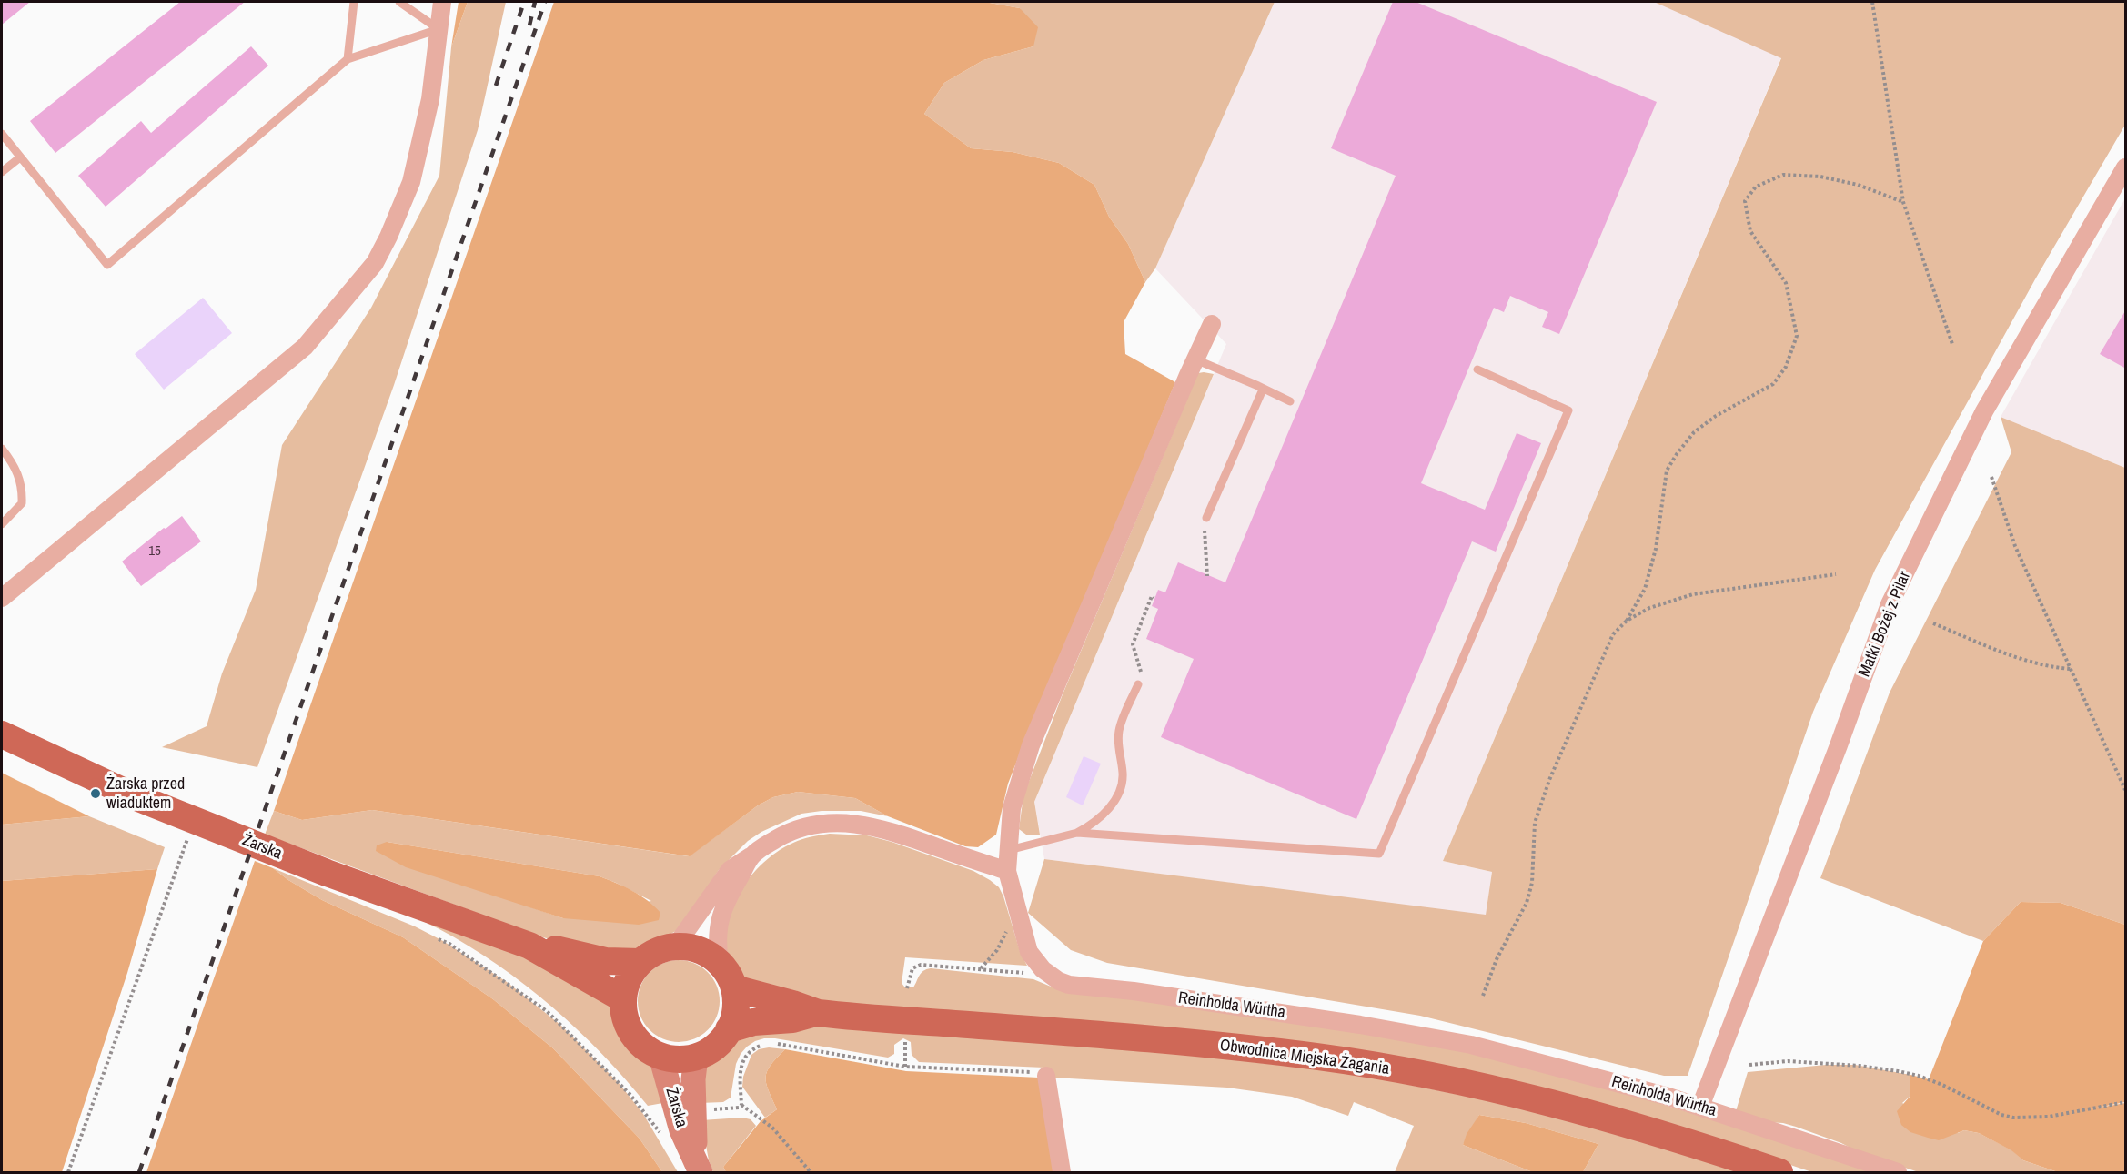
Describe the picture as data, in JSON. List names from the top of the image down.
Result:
{
  "streets": {
    "main road": ["Żarska", "Obwodnica Miejska Żagania"],
    "street": ["Matki Bożej z Pilar", "Reinholda Würtha"]
  },
  "crossings": [
    ["Matki Bożej z Pilar", "Reinholda Würtha"],
    ["Żarska", "Obwodnica Miejska Żagania"]
  ],
  "places": ["Żarska przed wiaduktem"],
  "house_numbers": ["15"]
}
